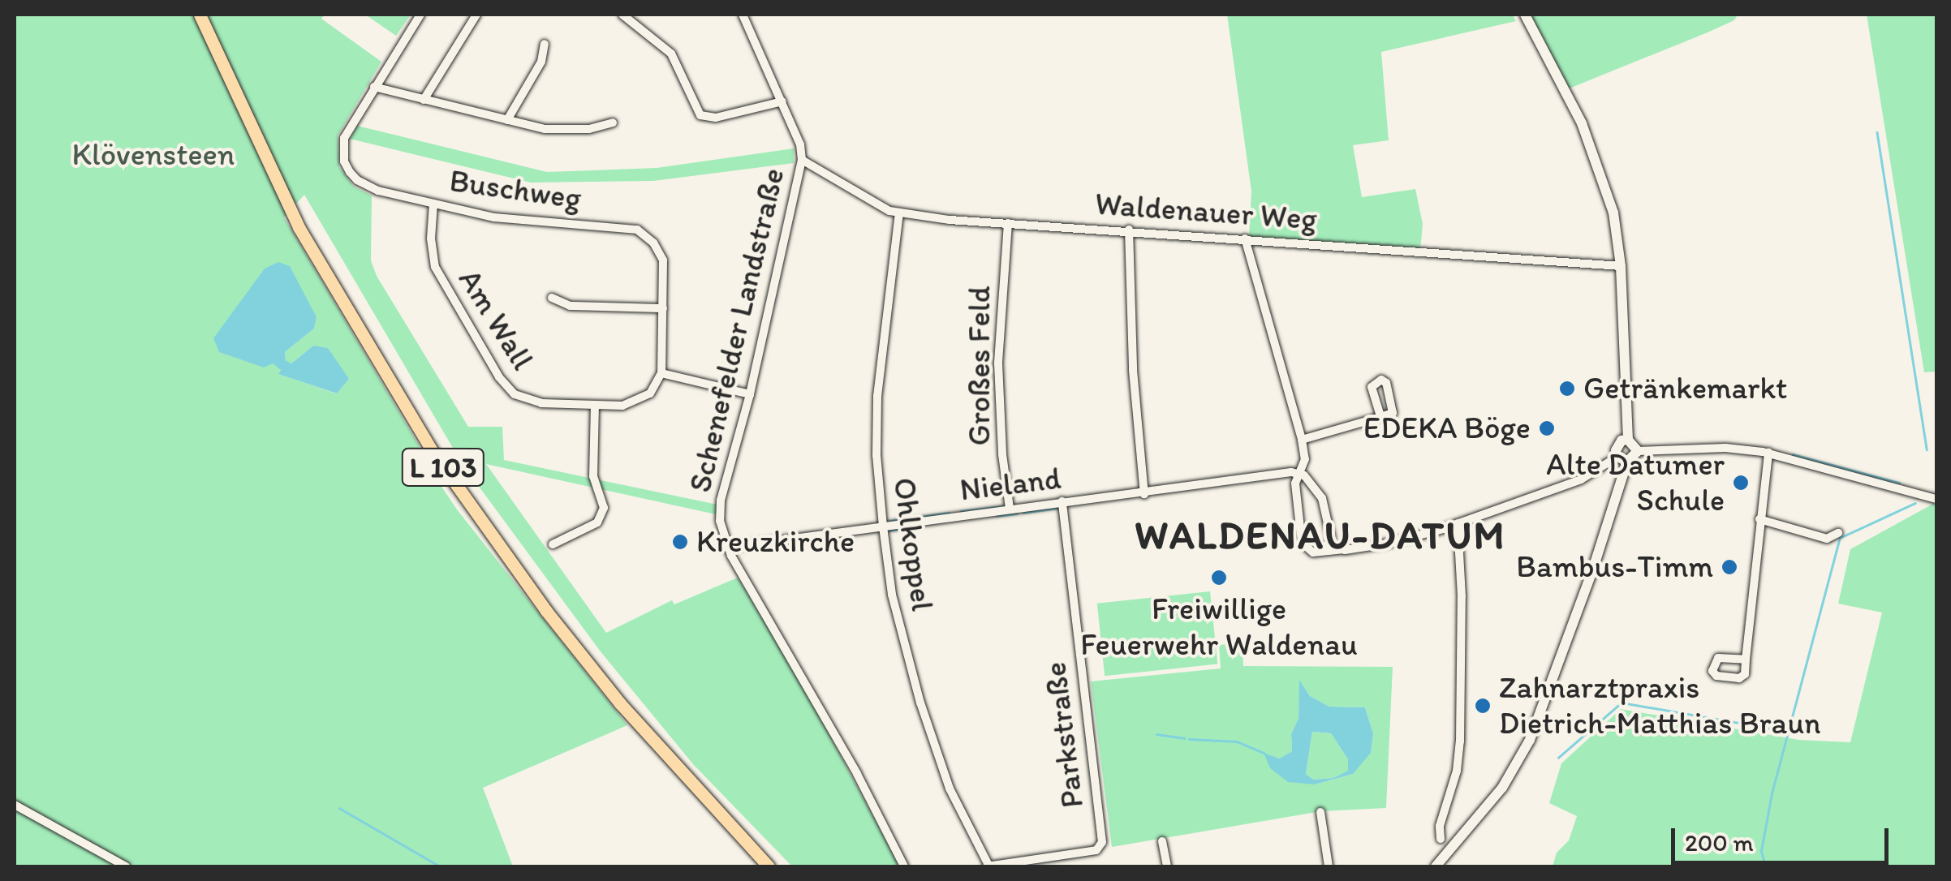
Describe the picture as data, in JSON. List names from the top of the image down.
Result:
{
  "streets": {
    "main road": ["L 103"],
    "street": [
      "Buschweg",
      "Waldenauer Weg",
      "Am Wall",
      "Schenefelder Landstraße",
      "Großes Feld",
      "Nieland",
      "Ohlkoppel",
      "Parkstraße"
    ]
  },
  "crossings": [
    ["Buschweg", "Am Wall"],
    ["Waldenauer Weg", "Schenefelder Landstraße"],
    ["Waldenauer Weg", "Großes Feld"],
    ["Waldenauer Weg", "Ohlkoppel"],
    ["Schenefelder Landstraße", "Nieland"],
    ["Großes Feld", "Nieland"],
    ["Nieland", "Ohlkoppel"],
    ["Nieland", "Parkstraße"],
    ["Ohlkoppel", "Parkstraße"]
  ],
  "districts": ["WALDENAU-DATUM"],
  "parks": ["Klövensteen"],
  "places": [
    "Getränkemarkt",
    "EDEKA Böge",
    "Alte Datumer Schule",
    "Kreuzkirche",
    "Bambus-Timm",
    "Freiwillige Feuerwehr Waldenau",
    "Zahnarztpraxis Dietrich-Matthias Braun"
  ],
  "scale_bar": "200 m"
}
